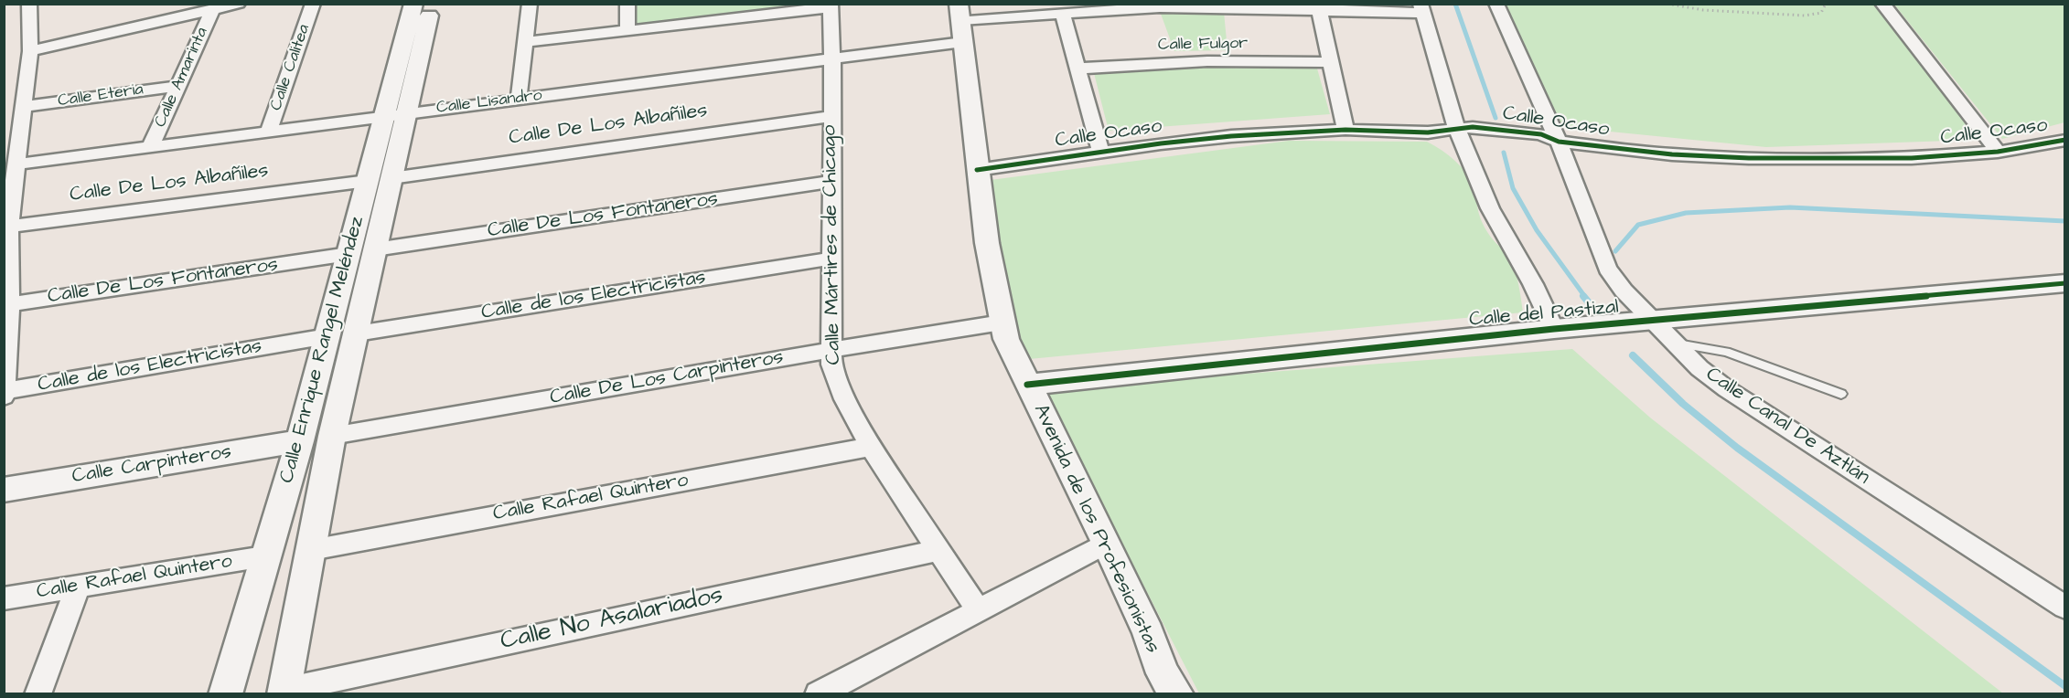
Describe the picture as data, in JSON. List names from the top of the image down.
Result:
{
  "streets": {
    "street": [
      "Calle Fulgor",
      "Calle Calitea",
      "Calle Amarinta",
      "Calle Eteria",
      "Calle Lisandro",
      "Calle Ocaso",
      "Calle De Los Albañiles",
      "Calle De Los Fontaneros",
      "Calle Mártires de Chicago",
      "Calle de los Electricistas",
      "Calle del Pastizal",
      "Calle Enrique Rangel Meléndez",
      "Calle De Los Carpinteros",
      "Calle Canal De Aztlán",
      "Calle Carpinteros",
      "Calle Rafael Quintero",
      "Avenida de los Profesionistas",
      "Calle No Asalariados"
    ]
  },
  "crossings": [
    ["Calle Calitea", "Calle Lisandro"],
    ["Calle Amarinta", "Calle Eteria"],
    ["Calle Amarinta", "Calle Lisandro"],
    ["Calle Lisandro", "Calle Mártires de Chicago"],
    ["Calle Lisandro", "Calle Enrique Rangel Meléndez"],
    ["Calle Lisandro", "Avenida de los Profesionistas"],
    ["Calle Ocaso", "Calle Canal De Aztlán"],
    ["Calle Ocaso", "Avenida de los Profesionistas"],
    ["Calle De Los Albañiles", "Calle Mártires de Chicago"],
    ["Calle De Los Albañiles", "Calle Enrique Rangel Meléndez"],
    ["Calle De Los Fontaneros", "Calle Mártires de Chicago"],
    ["Calle De Los Fontaneros", "Calle Enrique Rangel Meléndez"],
    ["Calle Mártires de Chicago", "Calle de los Electricistas"],
    ["Calle Mártires de Chicago", "Calle De Los Carpinteros"],
    ["Calle Mártires de Chicago", "Calle Rafael Quintero"],
    ["Calle Mártires de Chicago", "Calle No Asalariados"],
    ["Calle de los Electricistas", "Calle Enrique Rangel Meléndez"],
    ["Calle del Pastizal", "Calle Canal De Aztlán"],
    ["Calle del Pastizal", "Avenida de los Profesionistas"],
    ["Calle Enrique Rangel Meléndez", "Calle De Los Carpinteros"],
    ["Calle Enrique Rangel Meléndez", "Calle Carpinteros"],
    ["Calle Enrique Rangel Meléndez", "Calle Rafael Quintero"],
    ["Calle Enrique Rangel Meléndez", "Calle No Asalariados"],
    ["Calle De Los Carpinteros", "Avenida de los Profesionistas"]
  ]
}
